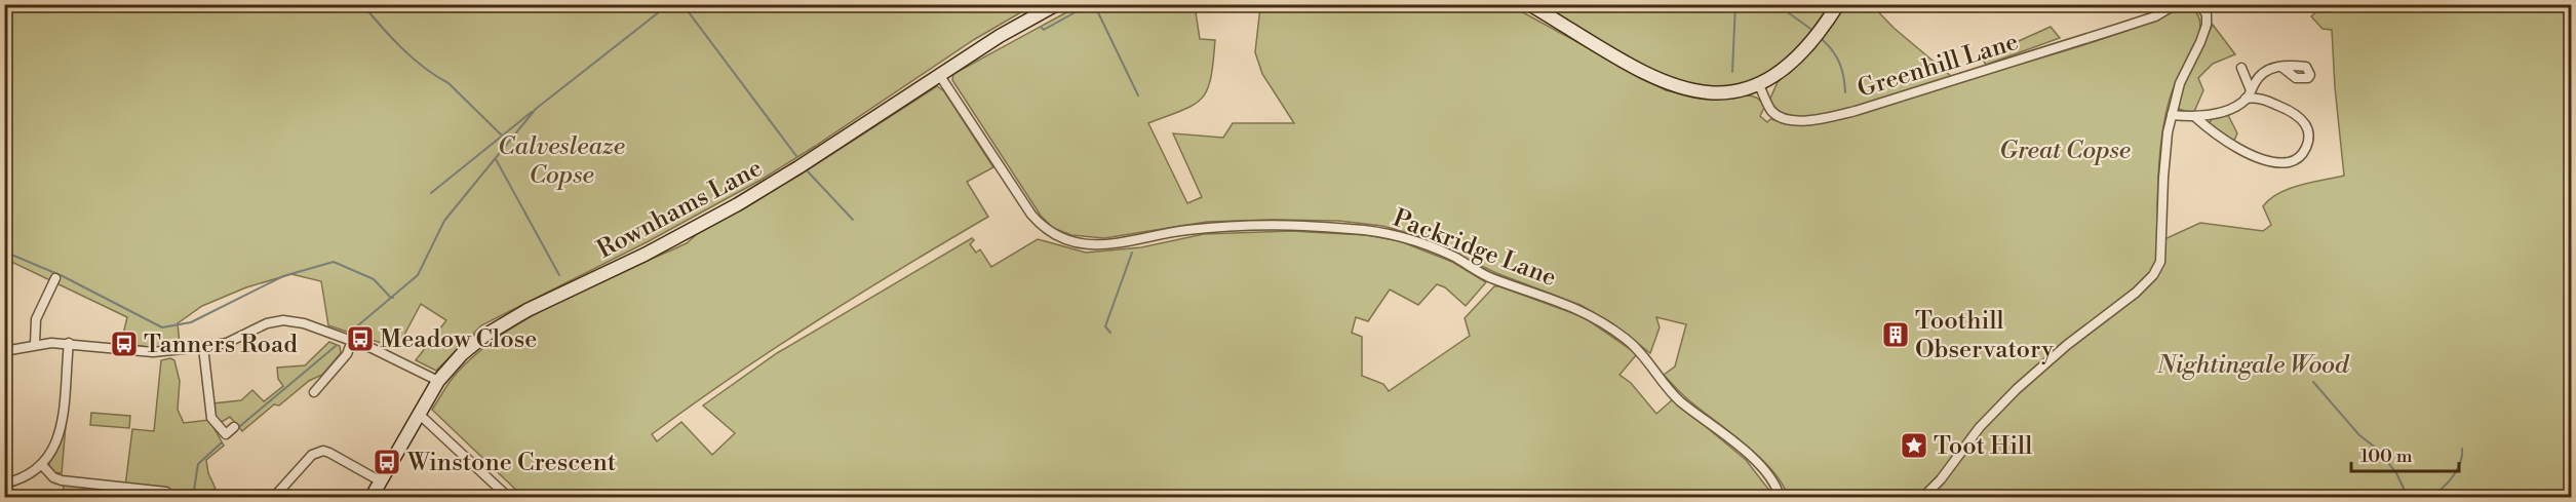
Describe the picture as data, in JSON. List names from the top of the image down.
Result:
{
  "streets": {
    "street": ["Greenhill Lane", "Rownhams Lane", "Packridge Lane"]
  },
  "crossings": [
    ["Rownhams Lane", "Packridge Lane"]
  ],
  "parks": ["Calvesleaze Copse", "Great Copse", "Nightingale Wood"],
  "places": {
    "building": ["Toothill Observatory"],
    "bus stop": ["Meadow Close", "Tanners Road", "Winstone Crescent"],
    "place": ["Toot Hill"]
  },
  "scale_bar": "100 m"
}
